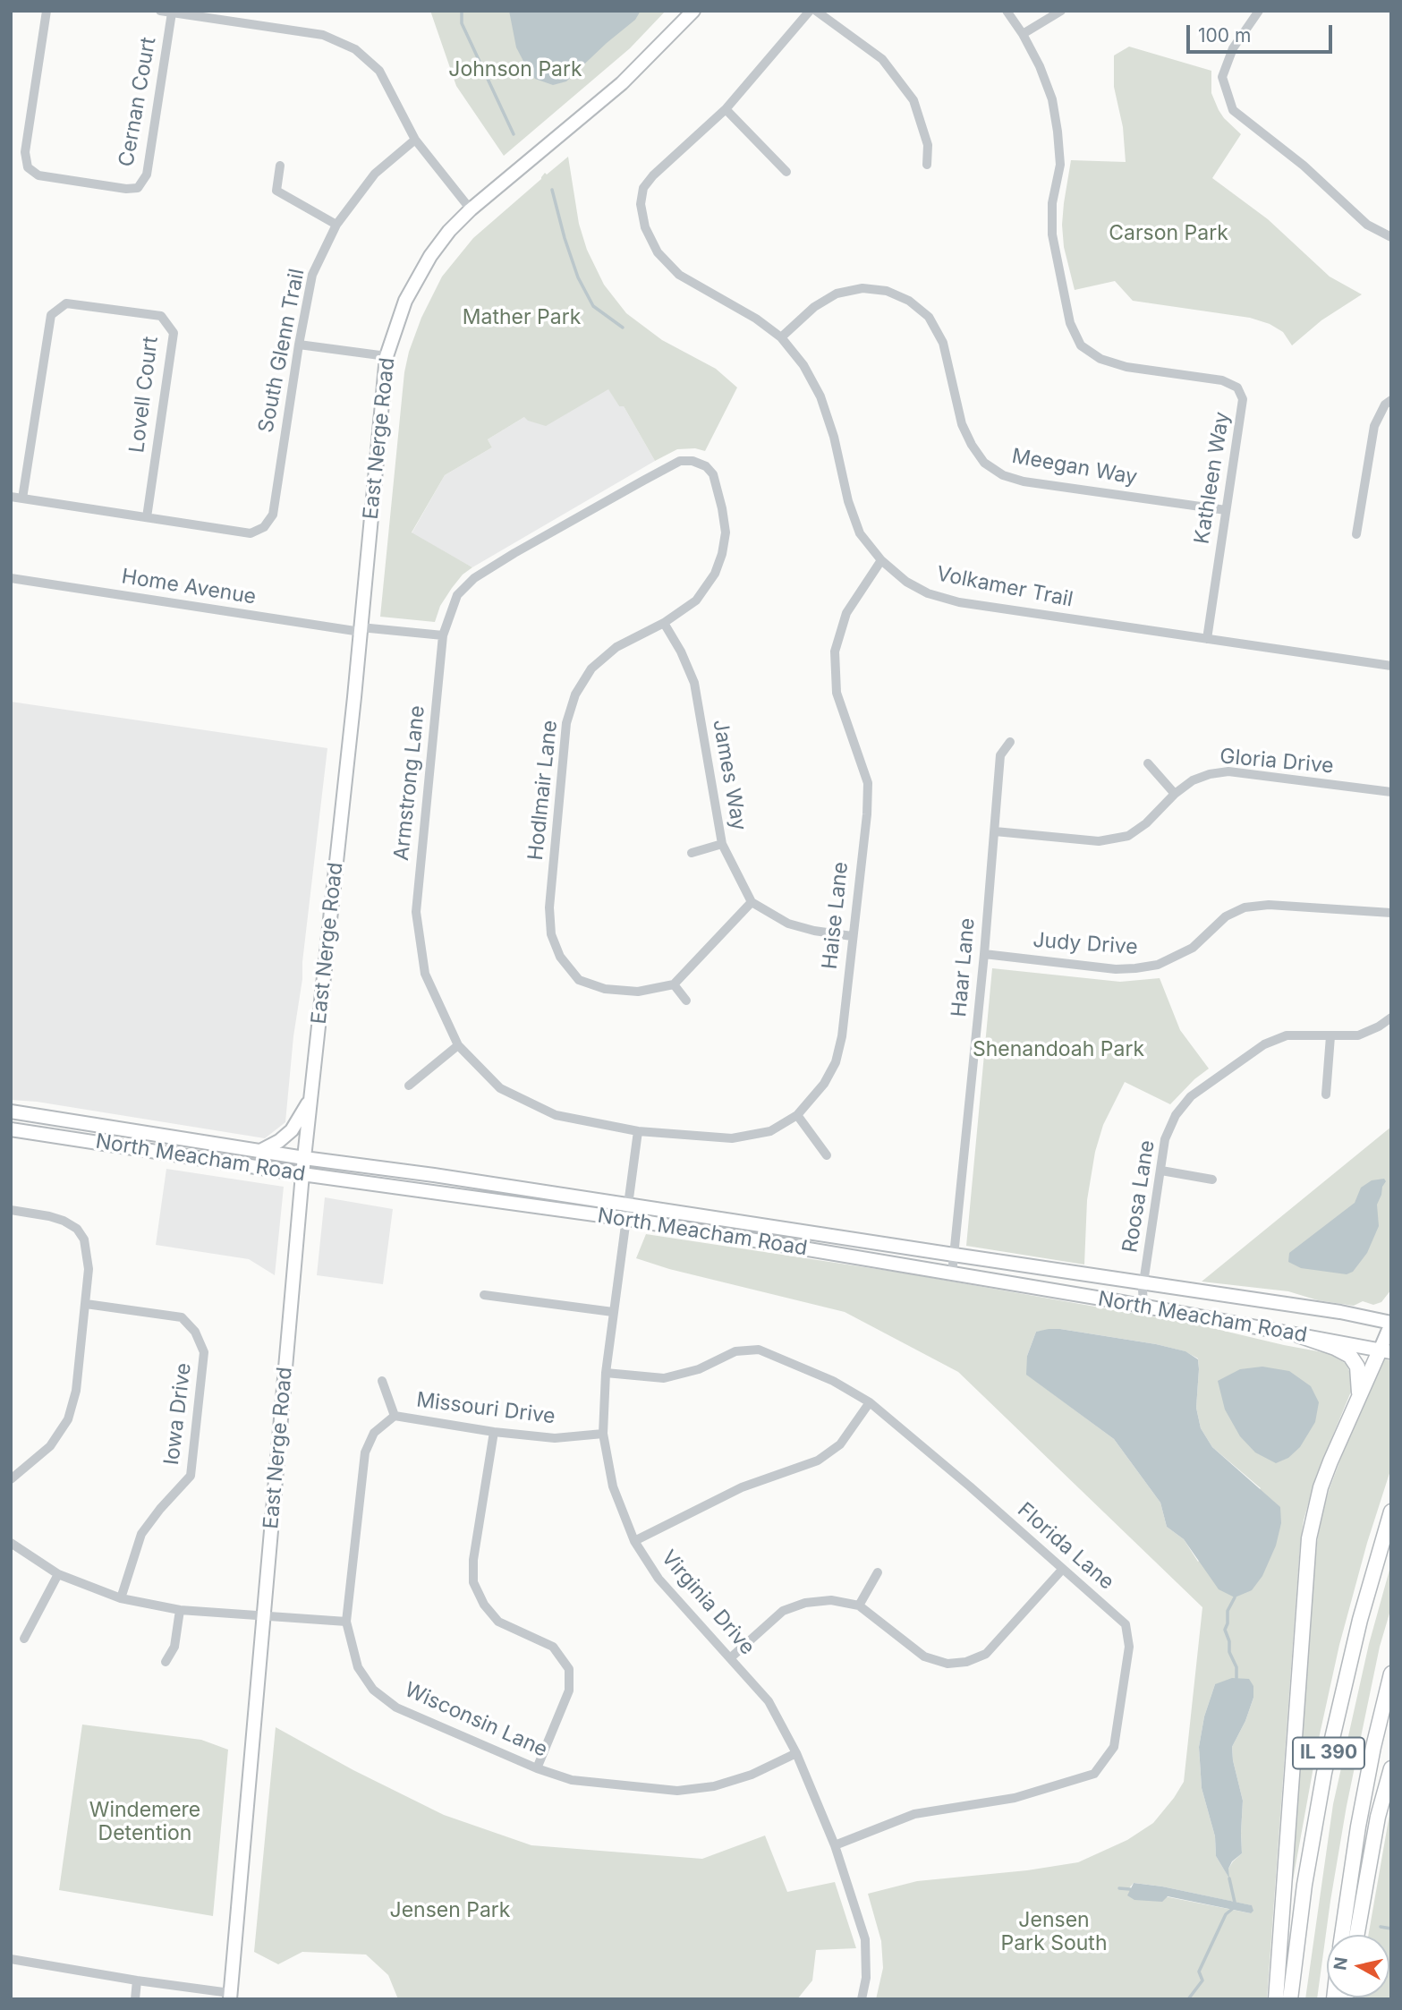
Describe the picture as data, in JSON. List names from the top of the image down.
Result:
{
  "streets": {
    "highway": ["IL 390"],
    "main road": ["East Nerge Road", "North Meacham Road"],
    "street": [
      "Cernan Court",
      "South Glenn Trail",
      "Lovell Court",
      "Meegan Way",
      "Kathleen Way",
      "Home Avenue",
      "Volkamer Trail",
      "Gloria Drive",
      "James Way",
      "Armstrong Lane",
      "Hodlmair Lane",
      "Haise Lane",
      "Judy Drive",
      "Haar Lane",
      "Roosa Lane",
      "Missouri Drive",
      "Iowa Drive",
      "Florida Lane",
      "Virginia Drive",
      "Wisconsin Lane"
    ]
  },
  "crossings": [
    ["South Glenn Trail", "Lovell Court"],
    ["East Nerge Road", "Home Avenue"],
    ["East Nerge Road", "North Meacham Road"],
    ["Meegan Way", "Kathleen Way"],
    ["Meegan Way", "Volkamer Trail"],
    ["Kathleen Way", "Volkamer Trail"],
    ["Home Avenue", "Armstrong Lane"],
    ["Volkamer Trail", "Haise Lane"],
    ["Gloria Drive", "Haar Lane"],
    ["James Way", "Hodlmair Lane"],
    ["Armstrong Lane", "Hodlmair Lane"],
    ["Armstrong Lane", "Haise Lane"],
    ["Armstrong Lane", "Virginia Drive"],
    ["Haise Lane", "Virginia Drive"],
    ["Judy Drive", "Haar Lane"],
    ["Haar Lane", "North Meacham Road"],
    ["North Meacham Road", "Roosa Lane"],
    ["North Meacham Road", "Virginia Drive"],
    ["Missouri Drive", "Virginia Drive"],
    ["Missouri Drive", "Wisconsin Lane"],
    ["Florida Lane", "Virginia Drive"],
    ["Virginia Drive", "Wisconsin Lane"]
  ],
  "parks": [
    "Johnson Park",
    "Carson Park",
    "Mather Park",
    "Shenandoah Park",
    "Windemere Detention",
    "Jensen Park",
    "Jensen Park South"
  ],
  "scale_bar": "100 m",
  "north": "left"
}
